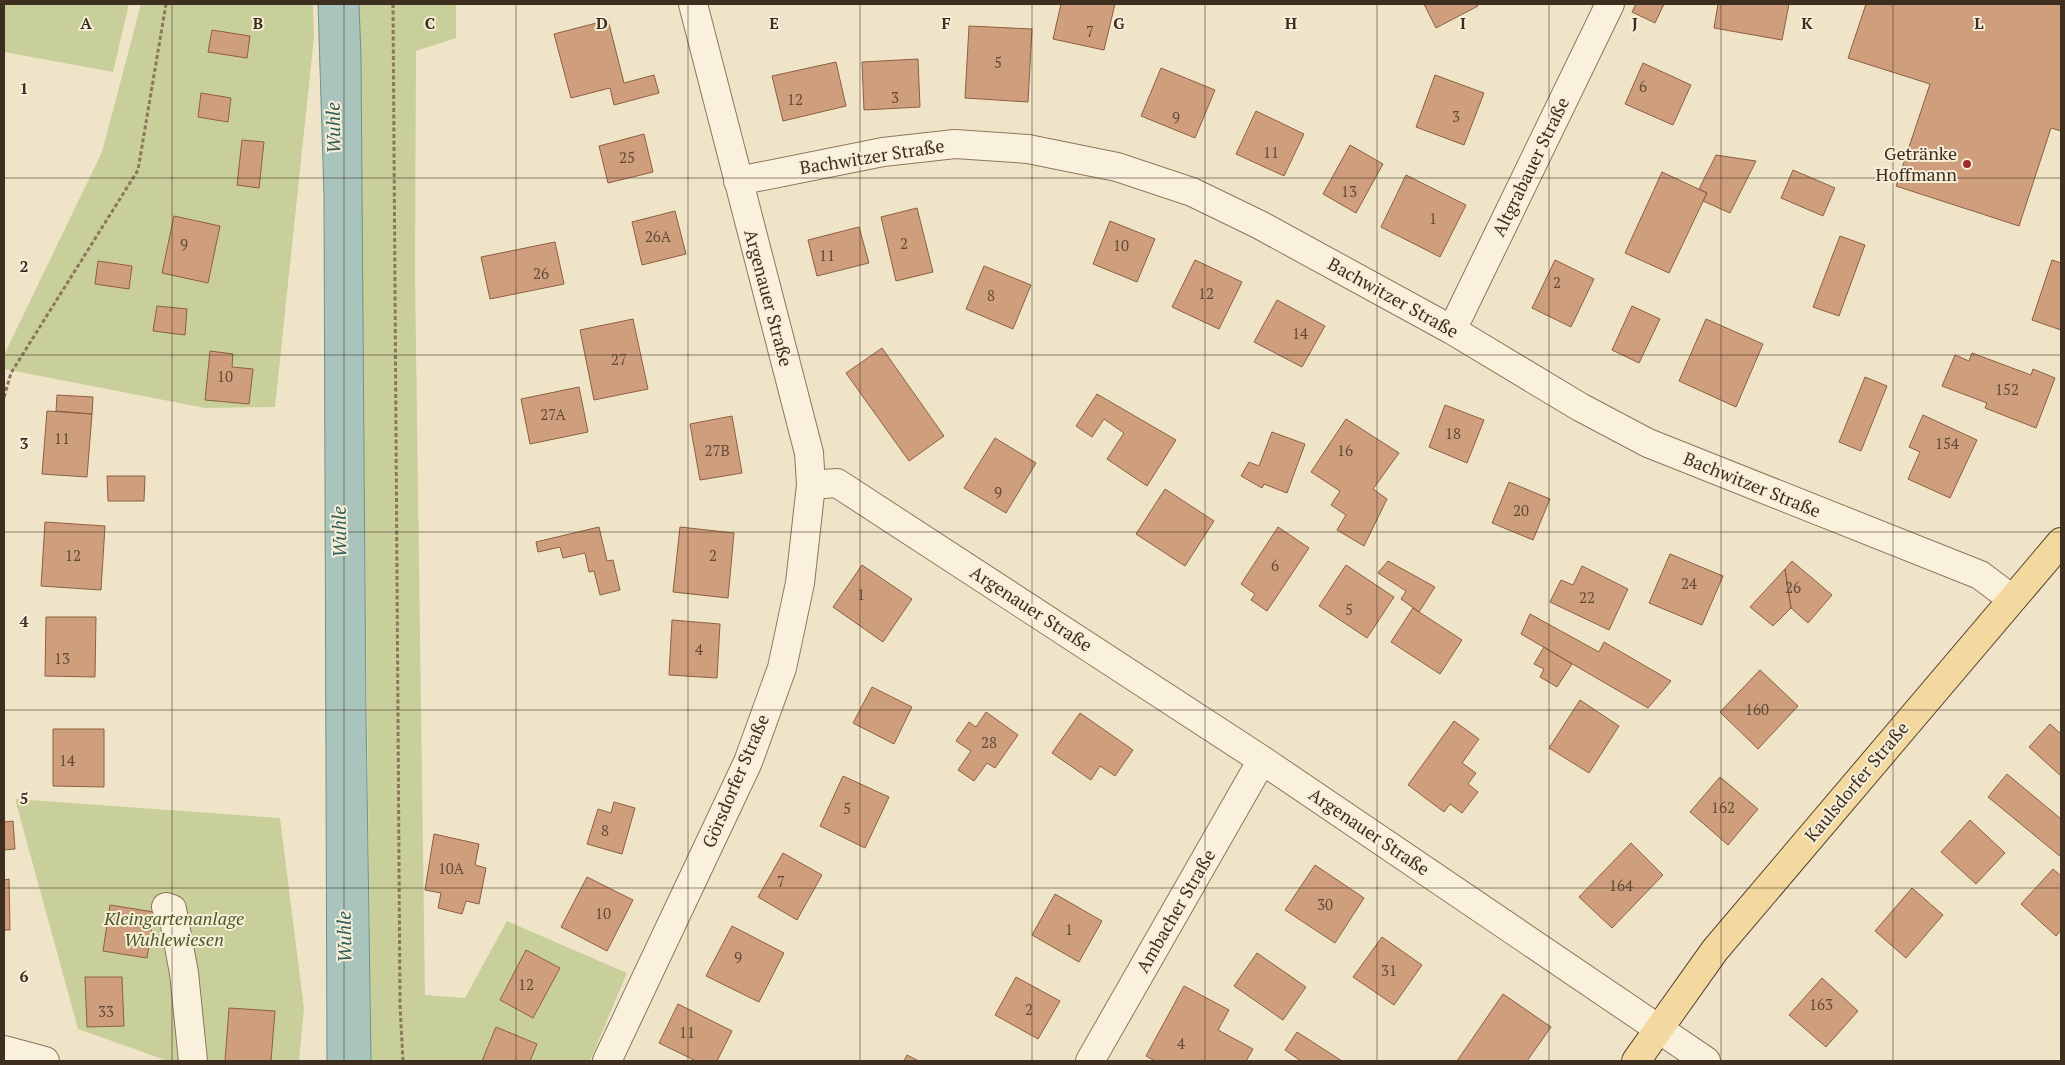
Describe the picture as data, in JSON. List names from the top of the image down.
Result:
{
  "streets": {
    "main road": ["Kaulsdorfer Straße"],
    "street": [
      "Bachwitzer Straße",
      "Altgrabauer Straße",
      "Argenauer Straße",
      "Görsdorfer Straße",
      "Ambacher Straße"
    ]
  },
  "crossings": [
    ["Bachwitzer Straße", "Altgrabauer Straße"],
    ["Bachwitzer Straße", "Argenauer Straße"],
    ["Bachwitzer Straße", "Kaulsdorfer Straße"],
    ["Argenauer Straße", "Görsdorfer Straße"],
    ["Argenauer Straße", "Kaulsdorfer Straße"],
    ["Argenauer Straße", "Ambacher Straße"]
  ],
  "water": ["Wuhle"],
  "parks": ["Kleingartenanlage Wuhlewiesen"],
  "places": ["Getränke Hoffmann"],
  "house_numbers": [
    "7",
    "5",
    "6",
    "3",
    "12",
    "3",
    "9",
    "11",
    "25",
    "13",
    "1",
    "26A",
    "2",
    "9",
    "10",
    "11",
    "26",
    "2",
    "12",
    "8",
    "14",
    "27",
    "10",
    "152",
    "27A",
    "18",
    "11",
    "154",
    "27B",
    "16",
    "9",
    "20",
    "12",
    "2",
    "6",
    "24",
    "26",
    "1",
    "22",
    "5",
    "4",
    "13",
    "160",
    "28",
    "14",
    "162",
    "5",
    "8",
    "10A",
    "7",
    "164",
    "30",
    "10",
    "1",
    "9",
    "31",
    "12",
    "163",
    "2",
    "33",
    "11",
    "4"
  ],
  "grid": {
    "columns": [
      "A",
      "B",
      "C",
      "D",
      "E",
      "F",
      "G",
      "H",
      "I",
      "J",
      "K",
      "L"
    ],
    "rows": [
      "1",
      "2",
      "3",
      "4",
      "5",
      "6"
    ]
  }
}
